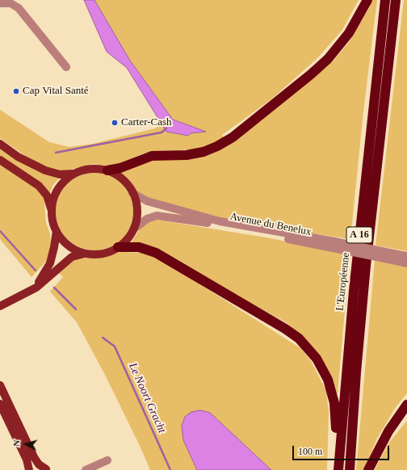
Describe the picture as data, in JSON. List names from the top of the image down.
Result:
{
  "streets": {
    "highway": ["A 16", "L'Européenne"],
    "street": ["Avenue du Benelux"]
  },
  "water": ["Le Noort Gracht"],
  "places": ["Cap Vital Santé", "Carter-Cash"],
  "scale_bar": "100 m",
  "north": "left"
}
